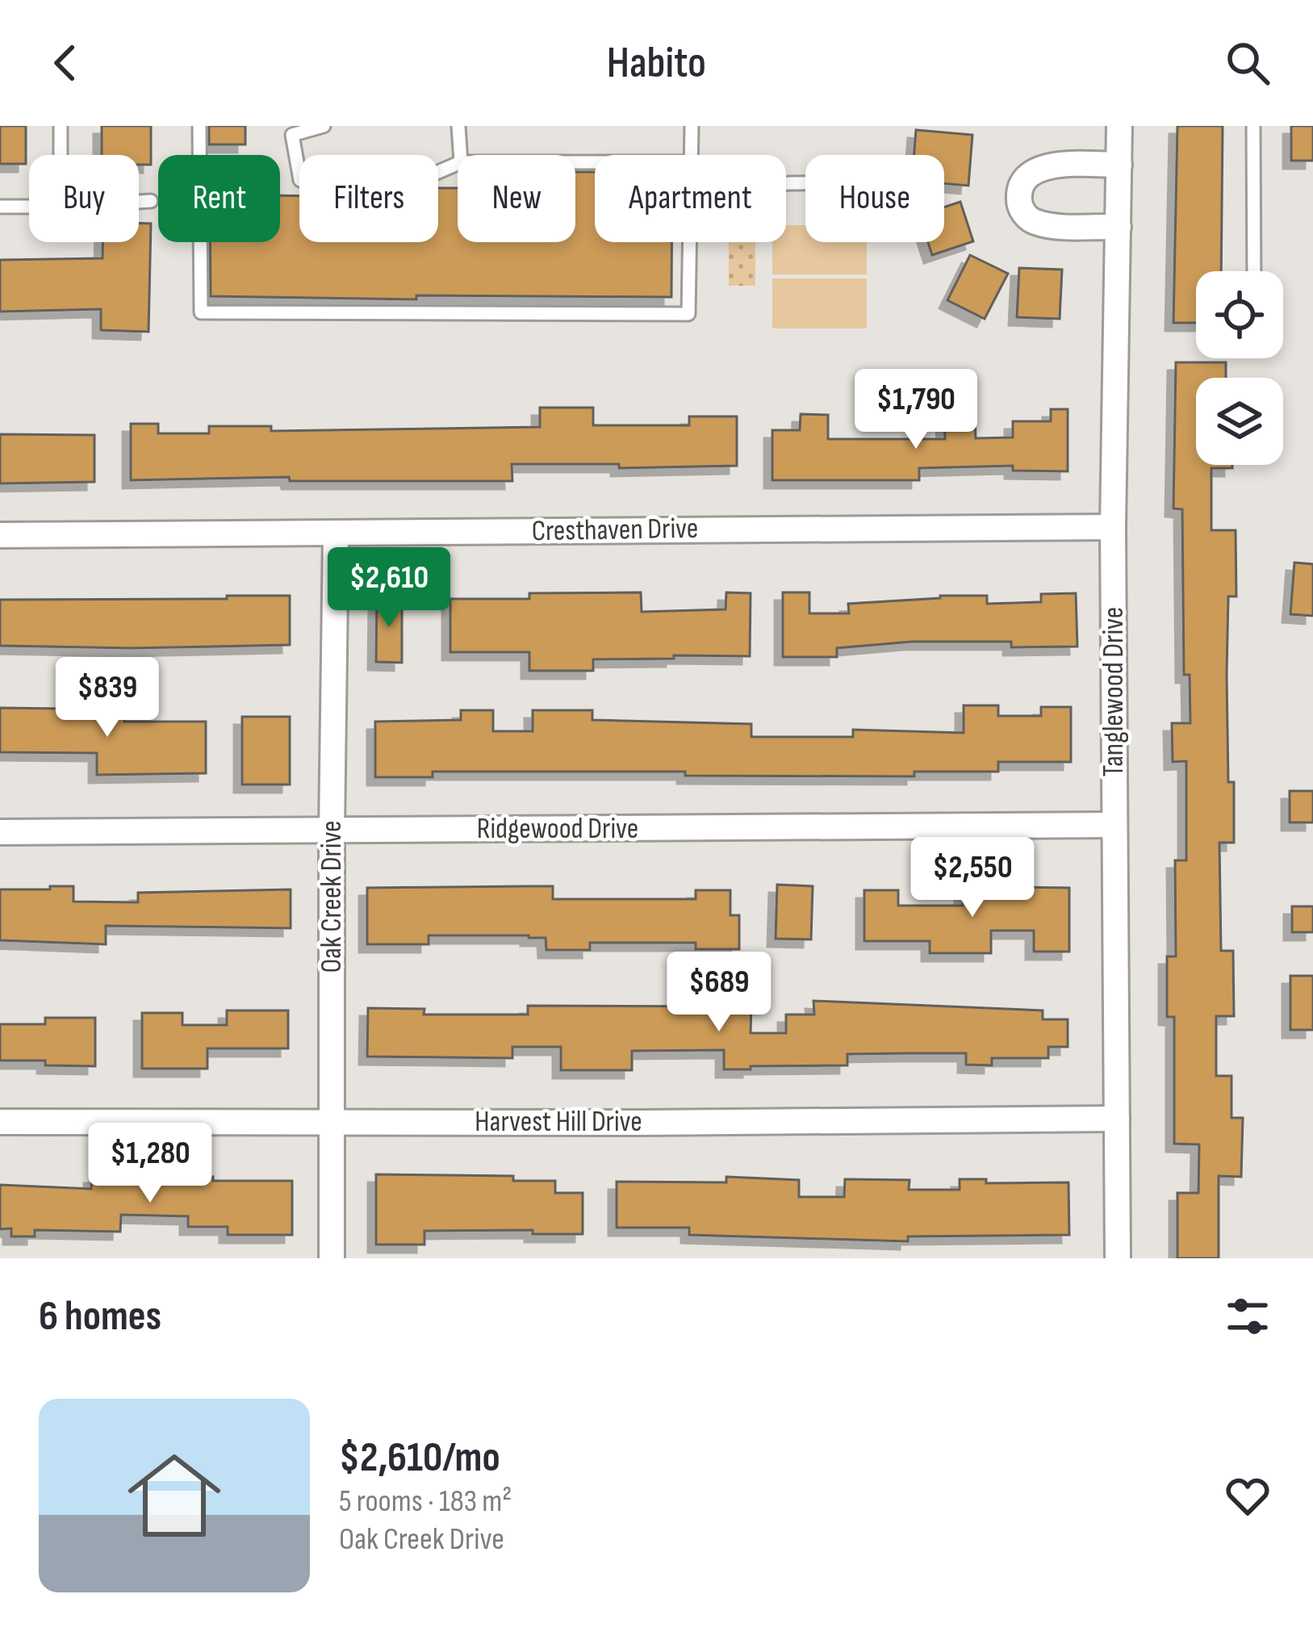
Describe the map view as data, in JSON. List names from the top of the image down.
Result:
{
  "streets": {
    "street": [
      "Cresthaven Drive",
      "Tanglewood Drive",
      "Ridgewood Drive",
      "Oak Creek Drive",
      "Harvest Hill Drive"
    ]
  },
  "crossings": [
    ["Cresthaven Drive", "Tanglewood Drive"],
    ["Cresthaven Drive", "Oak Creek Drive"],
    ["Tanglewood Drive", "Ridgewood Drive"],
    ["Tanglewood Drive", "Harvest Hill Drive"],
    ["Ridgewood Drive", "Oak Creek Drive"],
    ["Oak Creek Drive", "Harvest Hill Drive"]
  ],
  "page": {
    "header": "Habito",
    "chip": [
      "Buy",
      "Rent",
      "Filters",
      "New",
      "Apartment",
      "House"
    ],
    "price": [
      "$1,790",
      "$2,610",
      "$839",
      "$2,550",
      "$689",
      "$1,280"
    ],
    "heading": "6 homes",
    "list": [
      {
        "name": "$2,610/mo",
        "note": "5 rooms · 183 m² · Oak Creek Drive"
      }
    ]
  }
}
